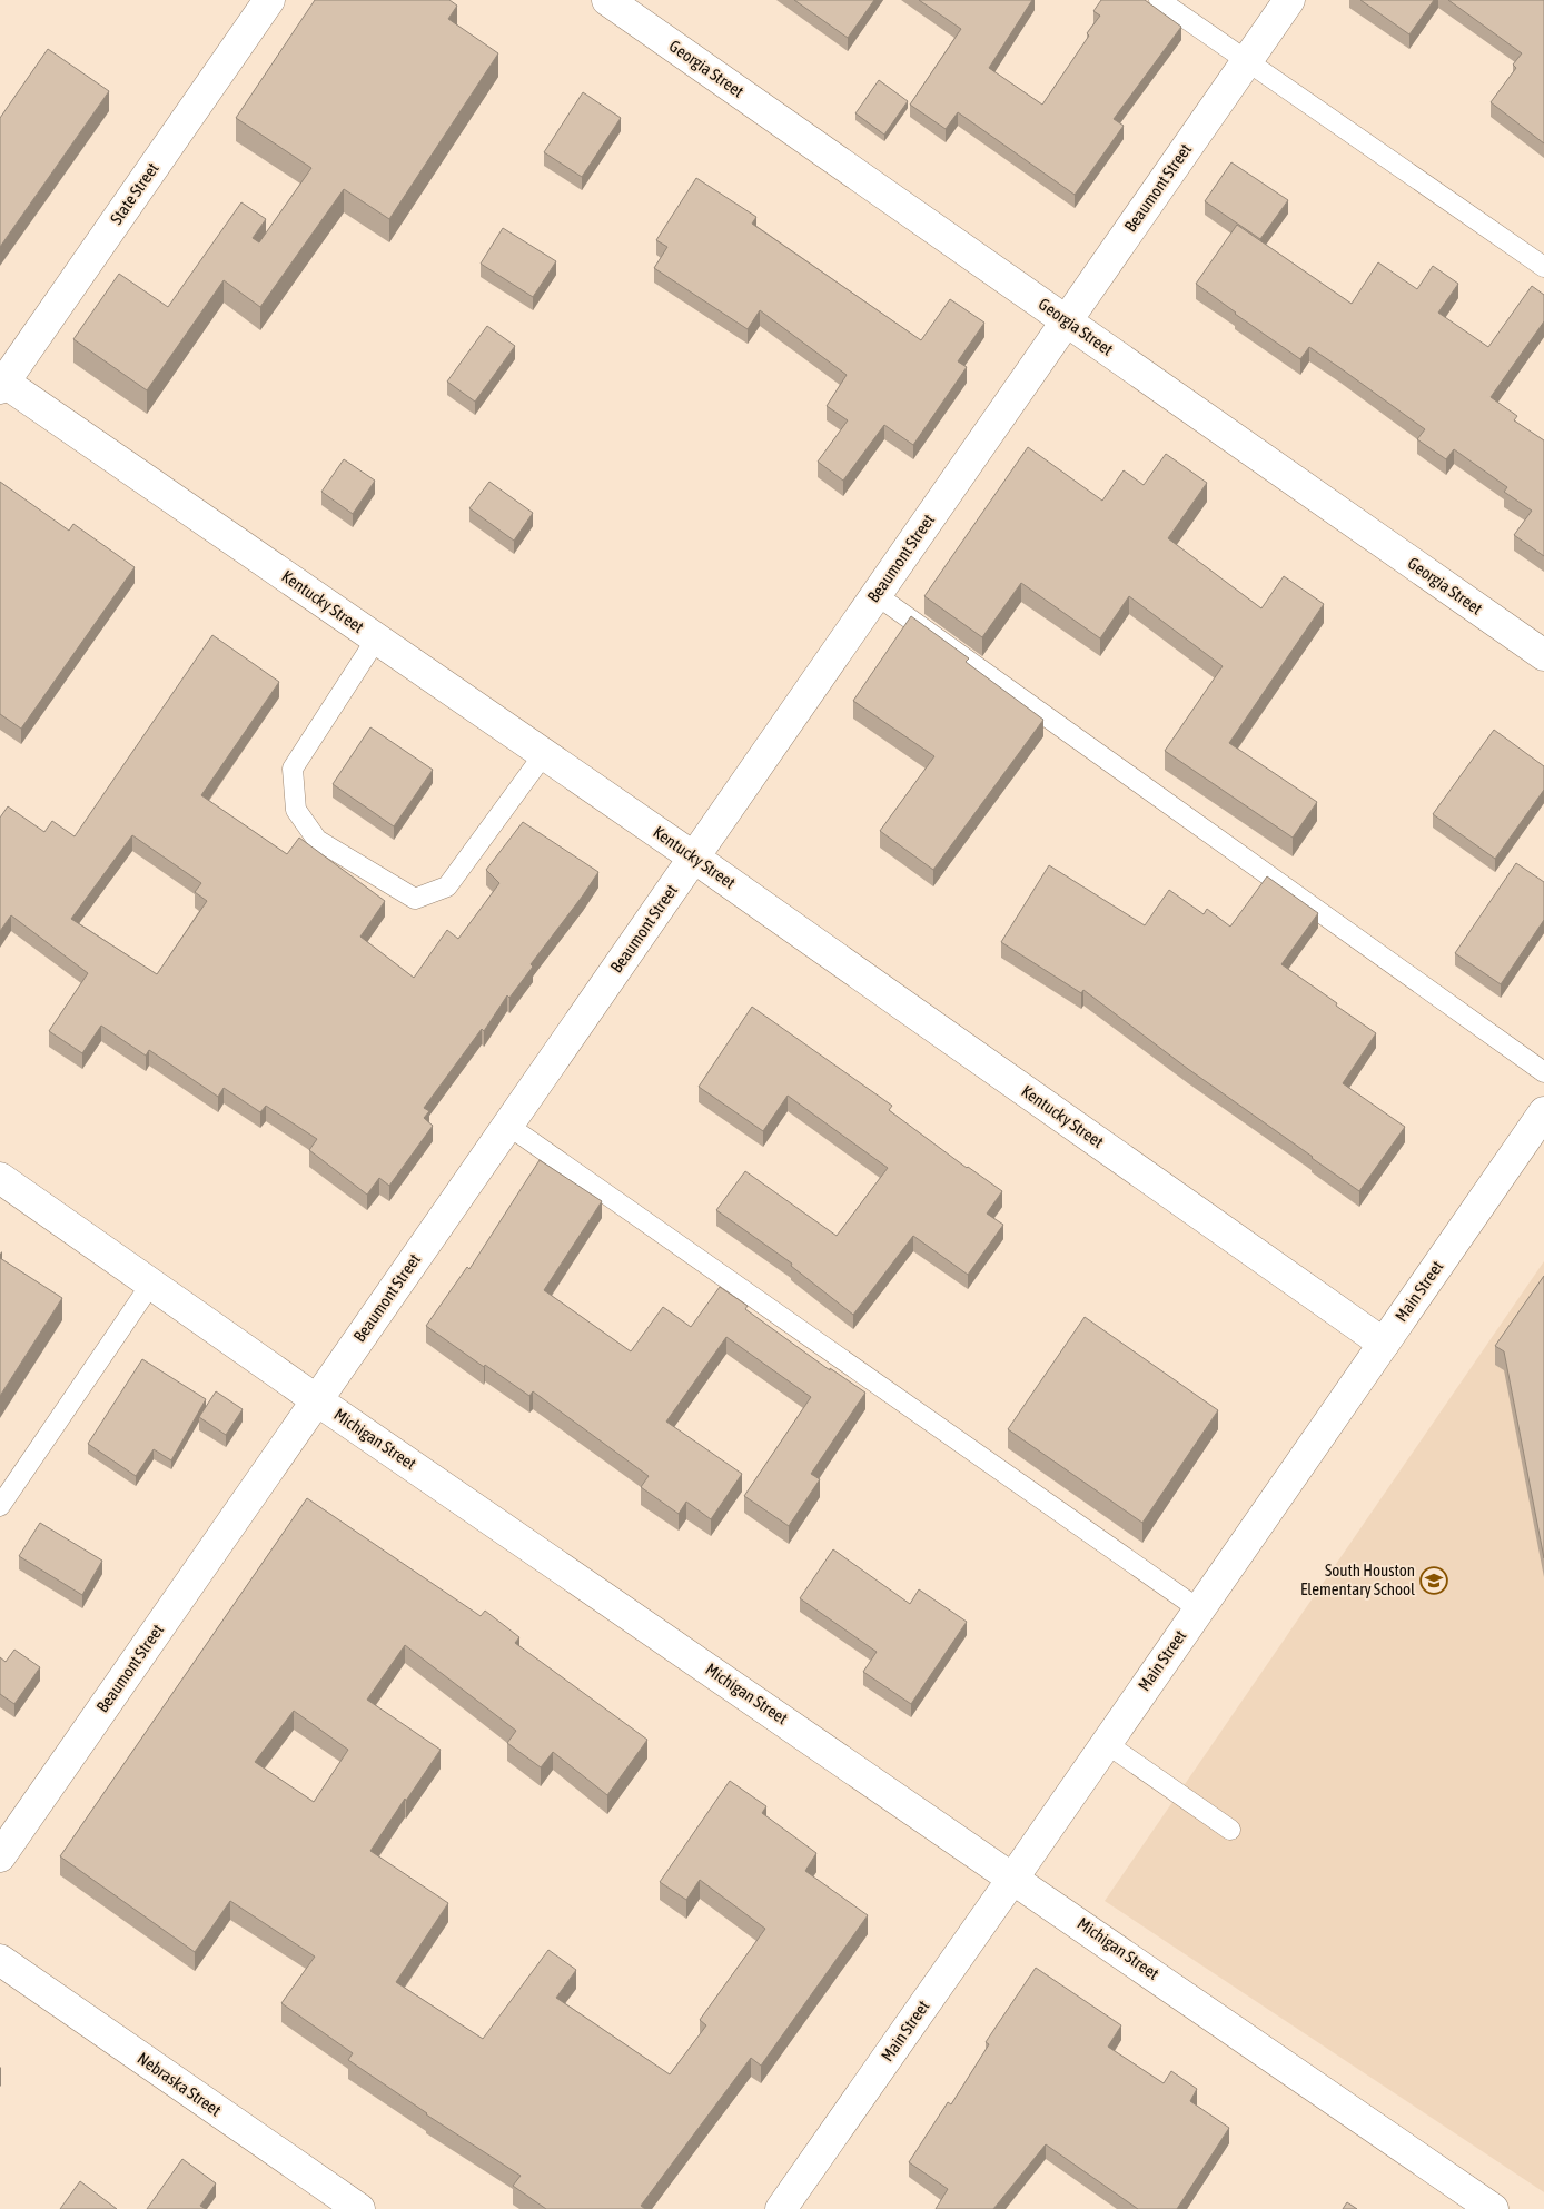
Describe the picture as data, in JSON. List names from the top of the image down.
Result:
{
  "streets": {
    "street": [
      "Georgia Street",
      "Beaumont Street",
      "State Street",
      "Kentucky Street",
      "Main Street",
      "Michigan Street",
      "Nebraska Street"
    ]
  },
  "crossings": [
    ["Georgia Street", "Beaumont Street"],
    ["Beaumont Street", "Kentucky Street"],
    ["Beaumont Street", "Michigan Street"],
    ["State Street", "Kentucky Street"],
    ["Kentucky Street", "Main Street"],
    ["Main Street", "Michigan Street"]
  ],
  "places": {
    "school or university": ["South Houston Elementary School"]
  }
}
